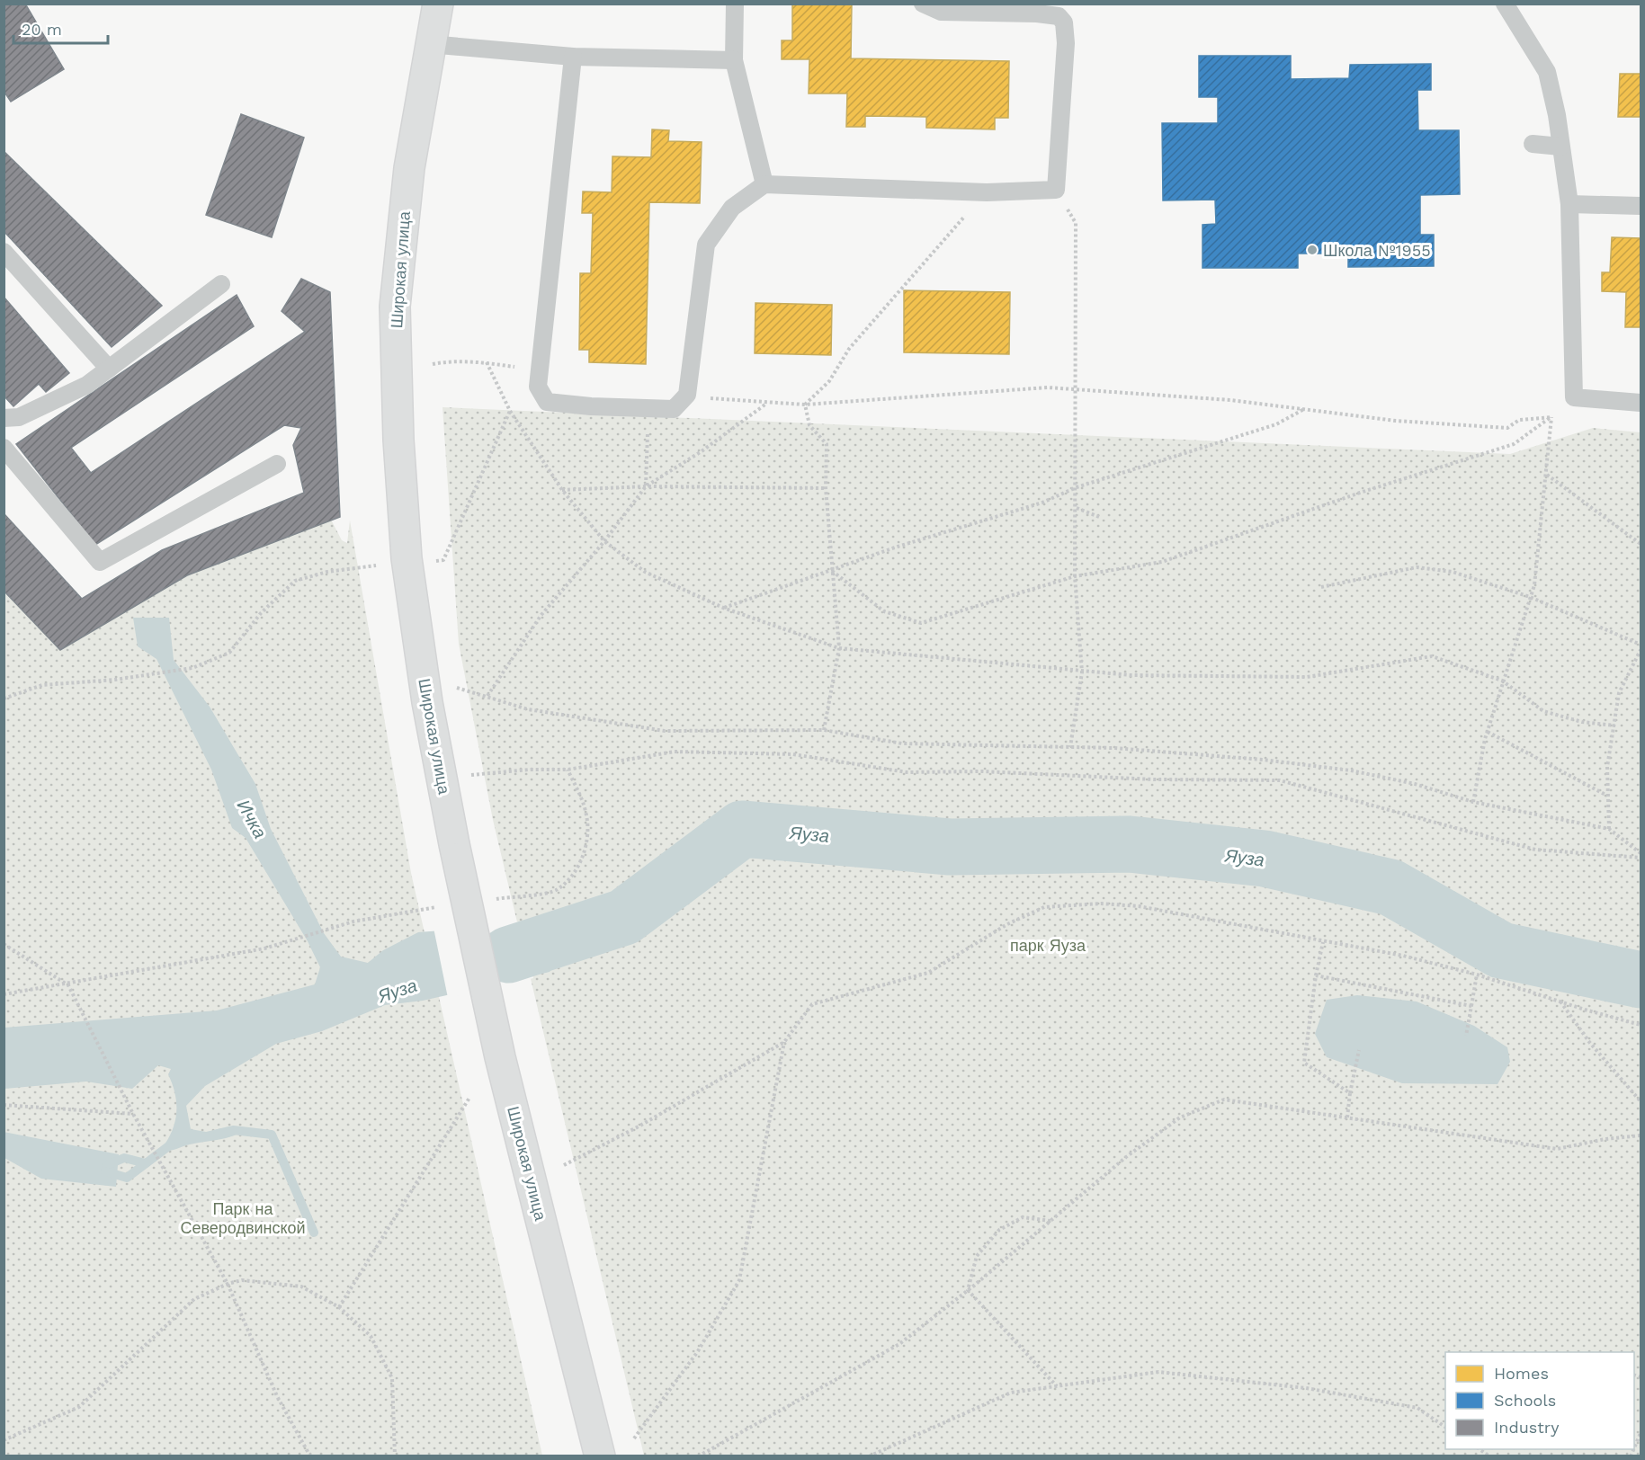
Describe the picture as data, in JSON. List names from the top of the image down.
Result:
{
  "streets": {
    "main road": ["Широкая улица"]
  },
  "water": ["Ичка", "Яуза"],
  "parks": ["парк Яуза", "Парк на Северодвинской"],
  "places": ["Школа №1955"],
  "legend": ["Homes", "Schools", "Industry"],
  "scale_bar": "20 m"
}
